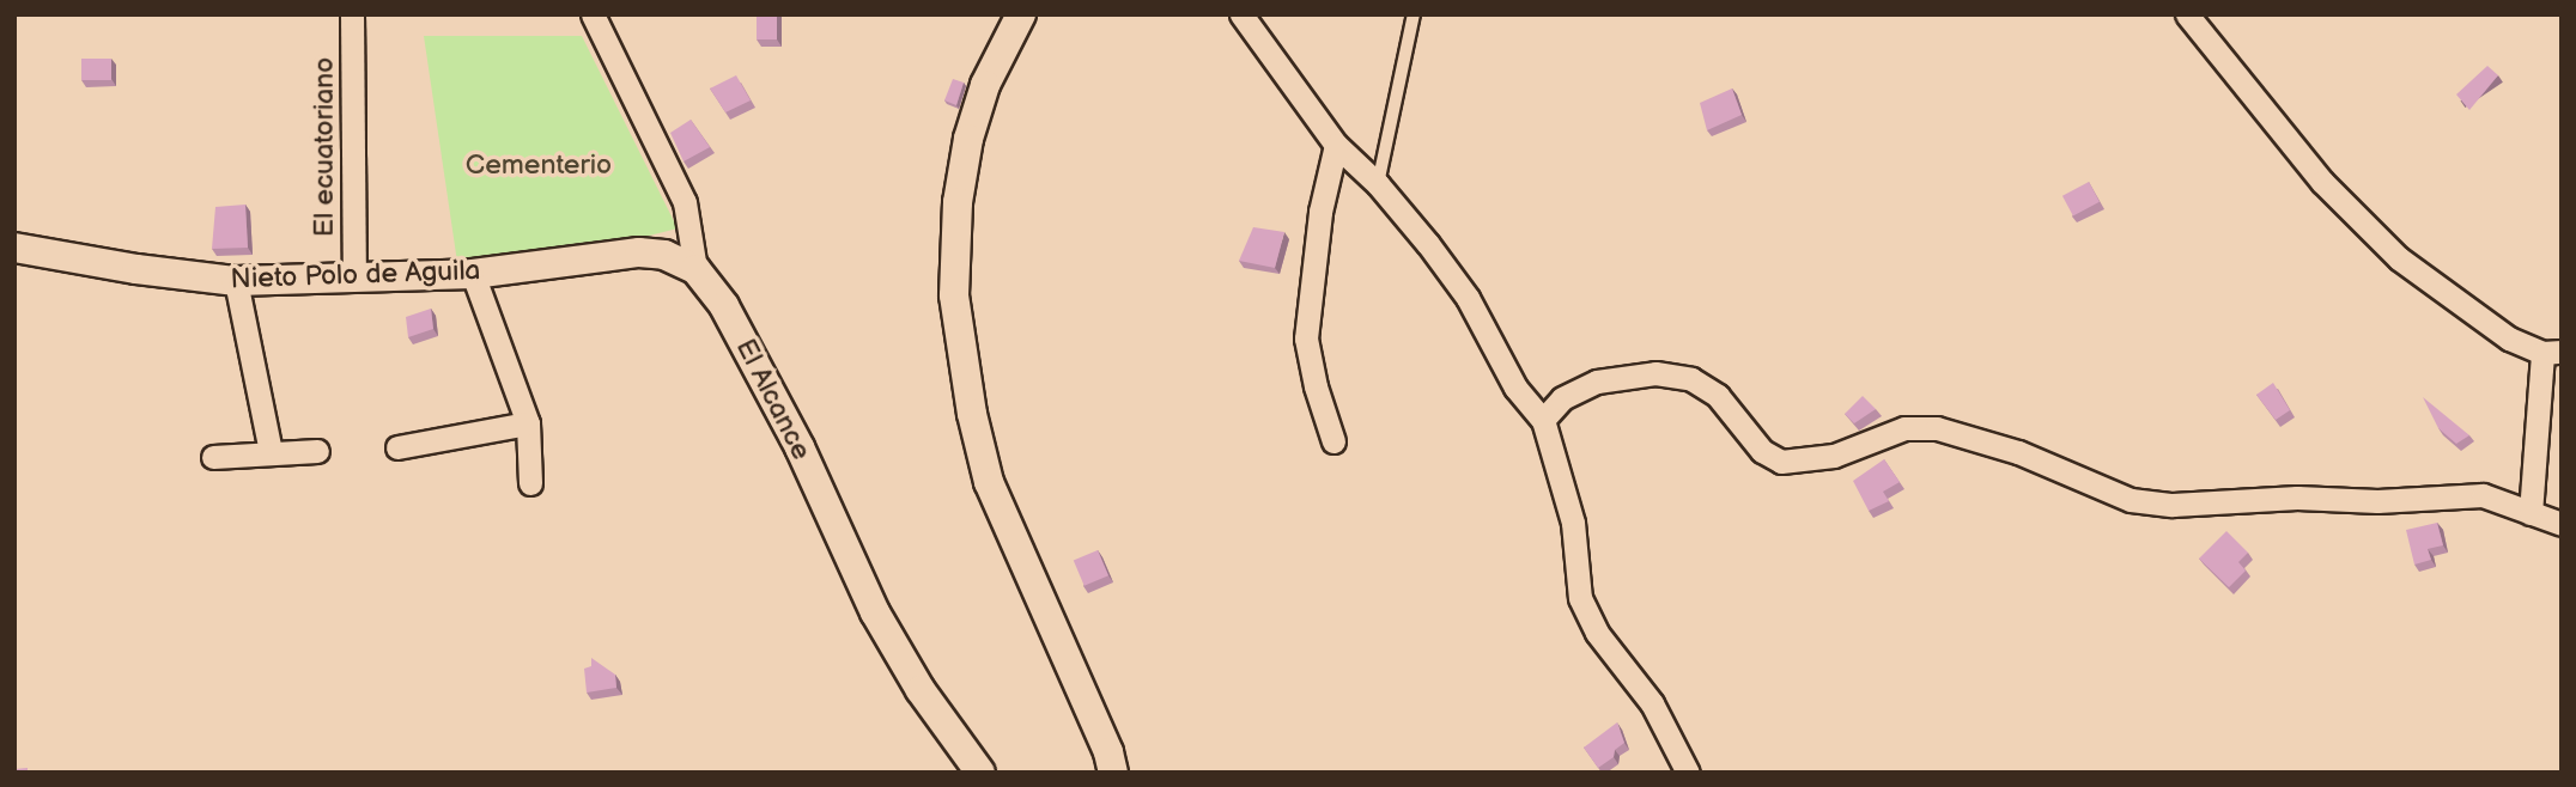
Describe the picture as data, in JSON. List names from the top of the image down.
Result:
{
  "streets": {
    "street": ["El ecuatoriano", "Nieto Polo de Aguila", "El Alcance"]
  },
  "crossings": [
    ["El ecuatoriano", "Nieto Polo de Aguila"],
    ["Nieto Polo de Aguila", "El Alcance"]
  ],
  "parks": ["Cementerio"]
}
